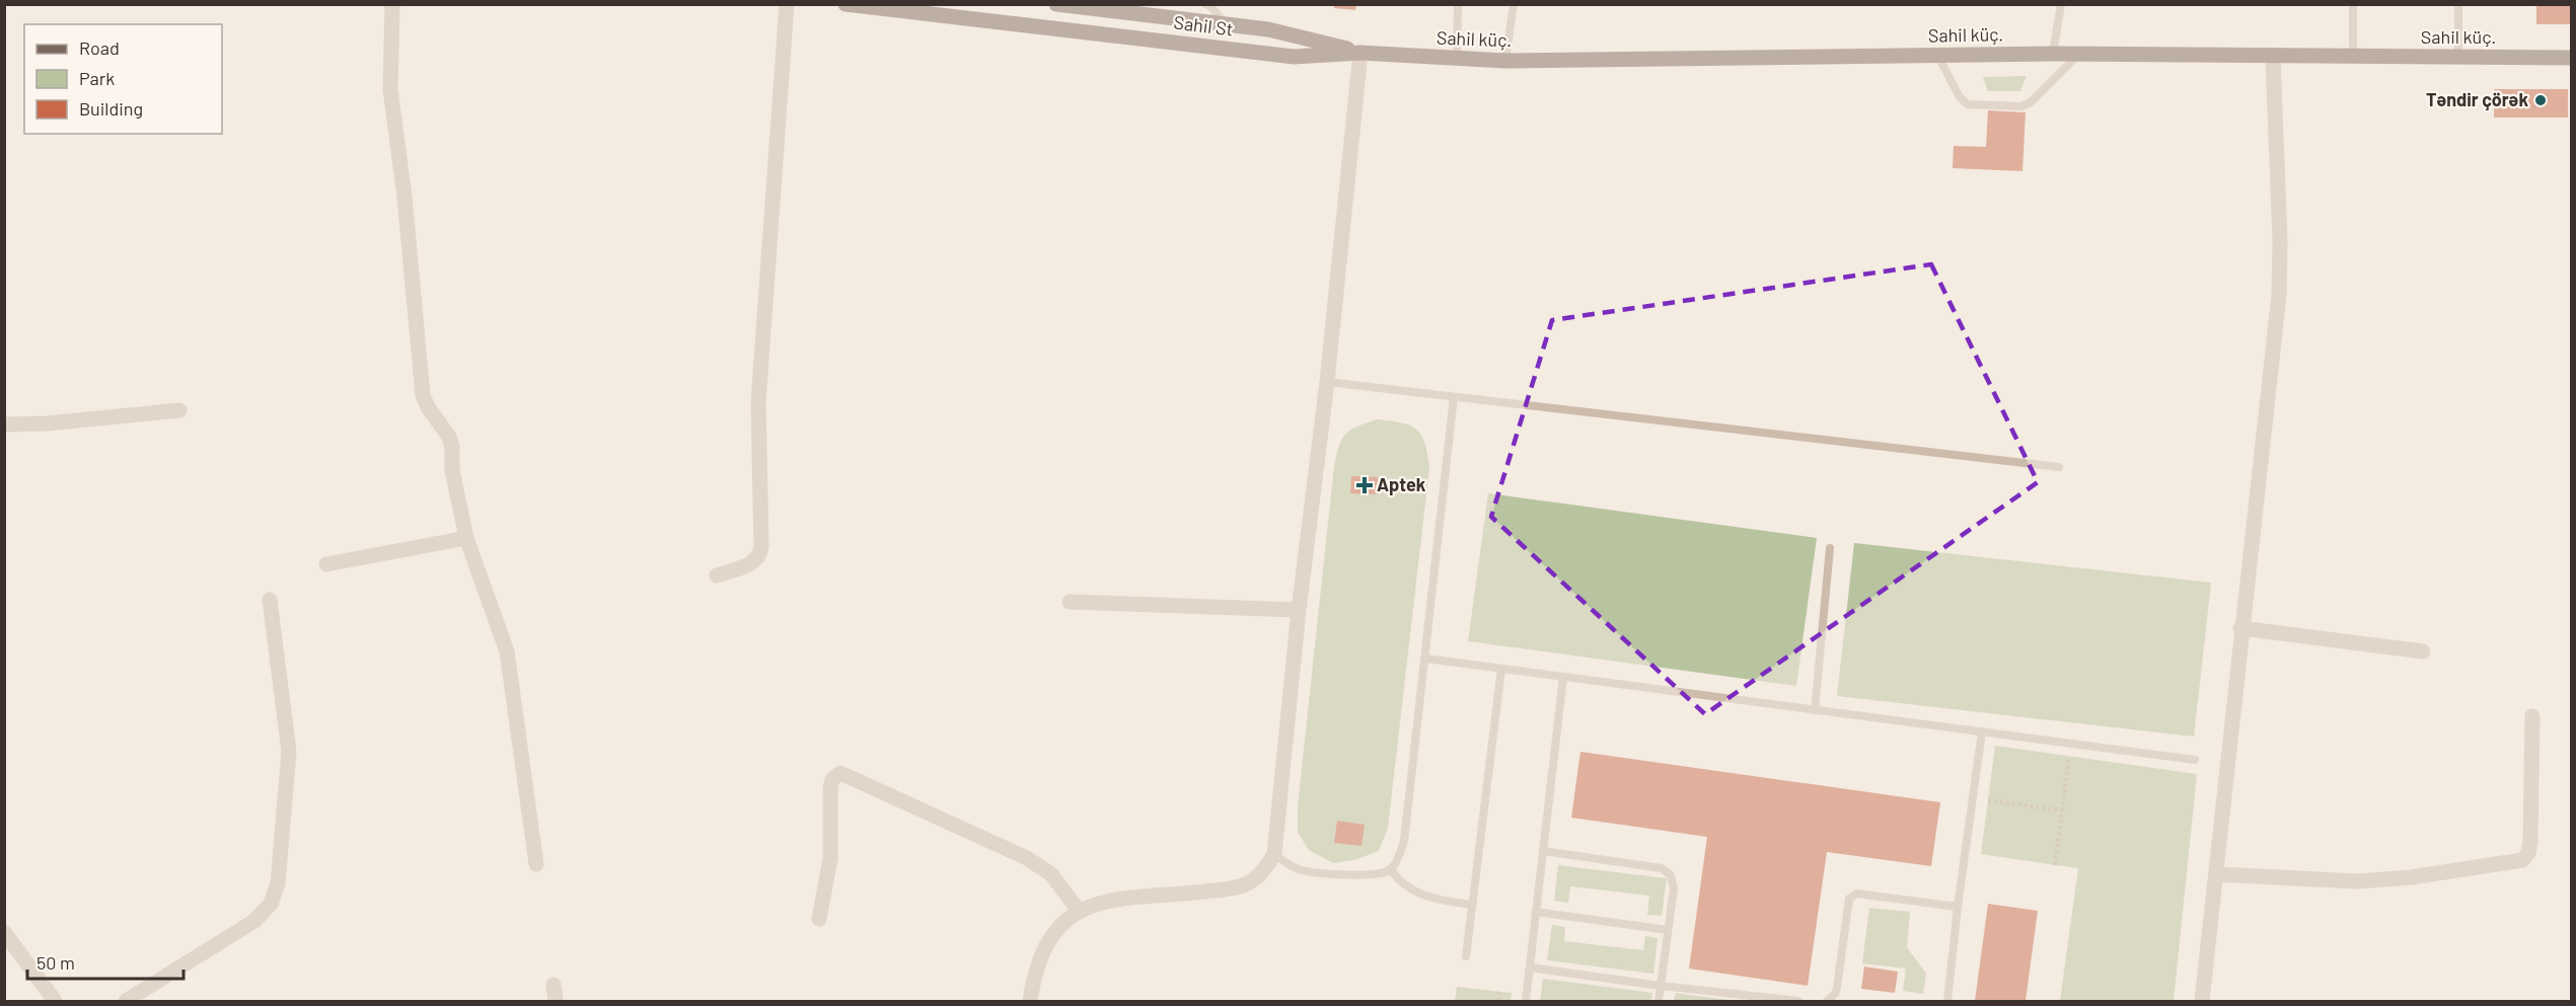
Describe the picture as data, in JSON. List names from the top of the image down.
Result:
{
  "streets": {
    "main road": ["Sahil St", "Sahil küç."]
  },
  "crossings": [
    ["Sahil St", "Sahil küç."]
  ],
  "places": {
    "other": ["Təndir çörək"],
    "health": ["Aptek"]
  },
  "legend": ["Road", "Park", "Building"],
  "scale_bar": "50 m"
}
